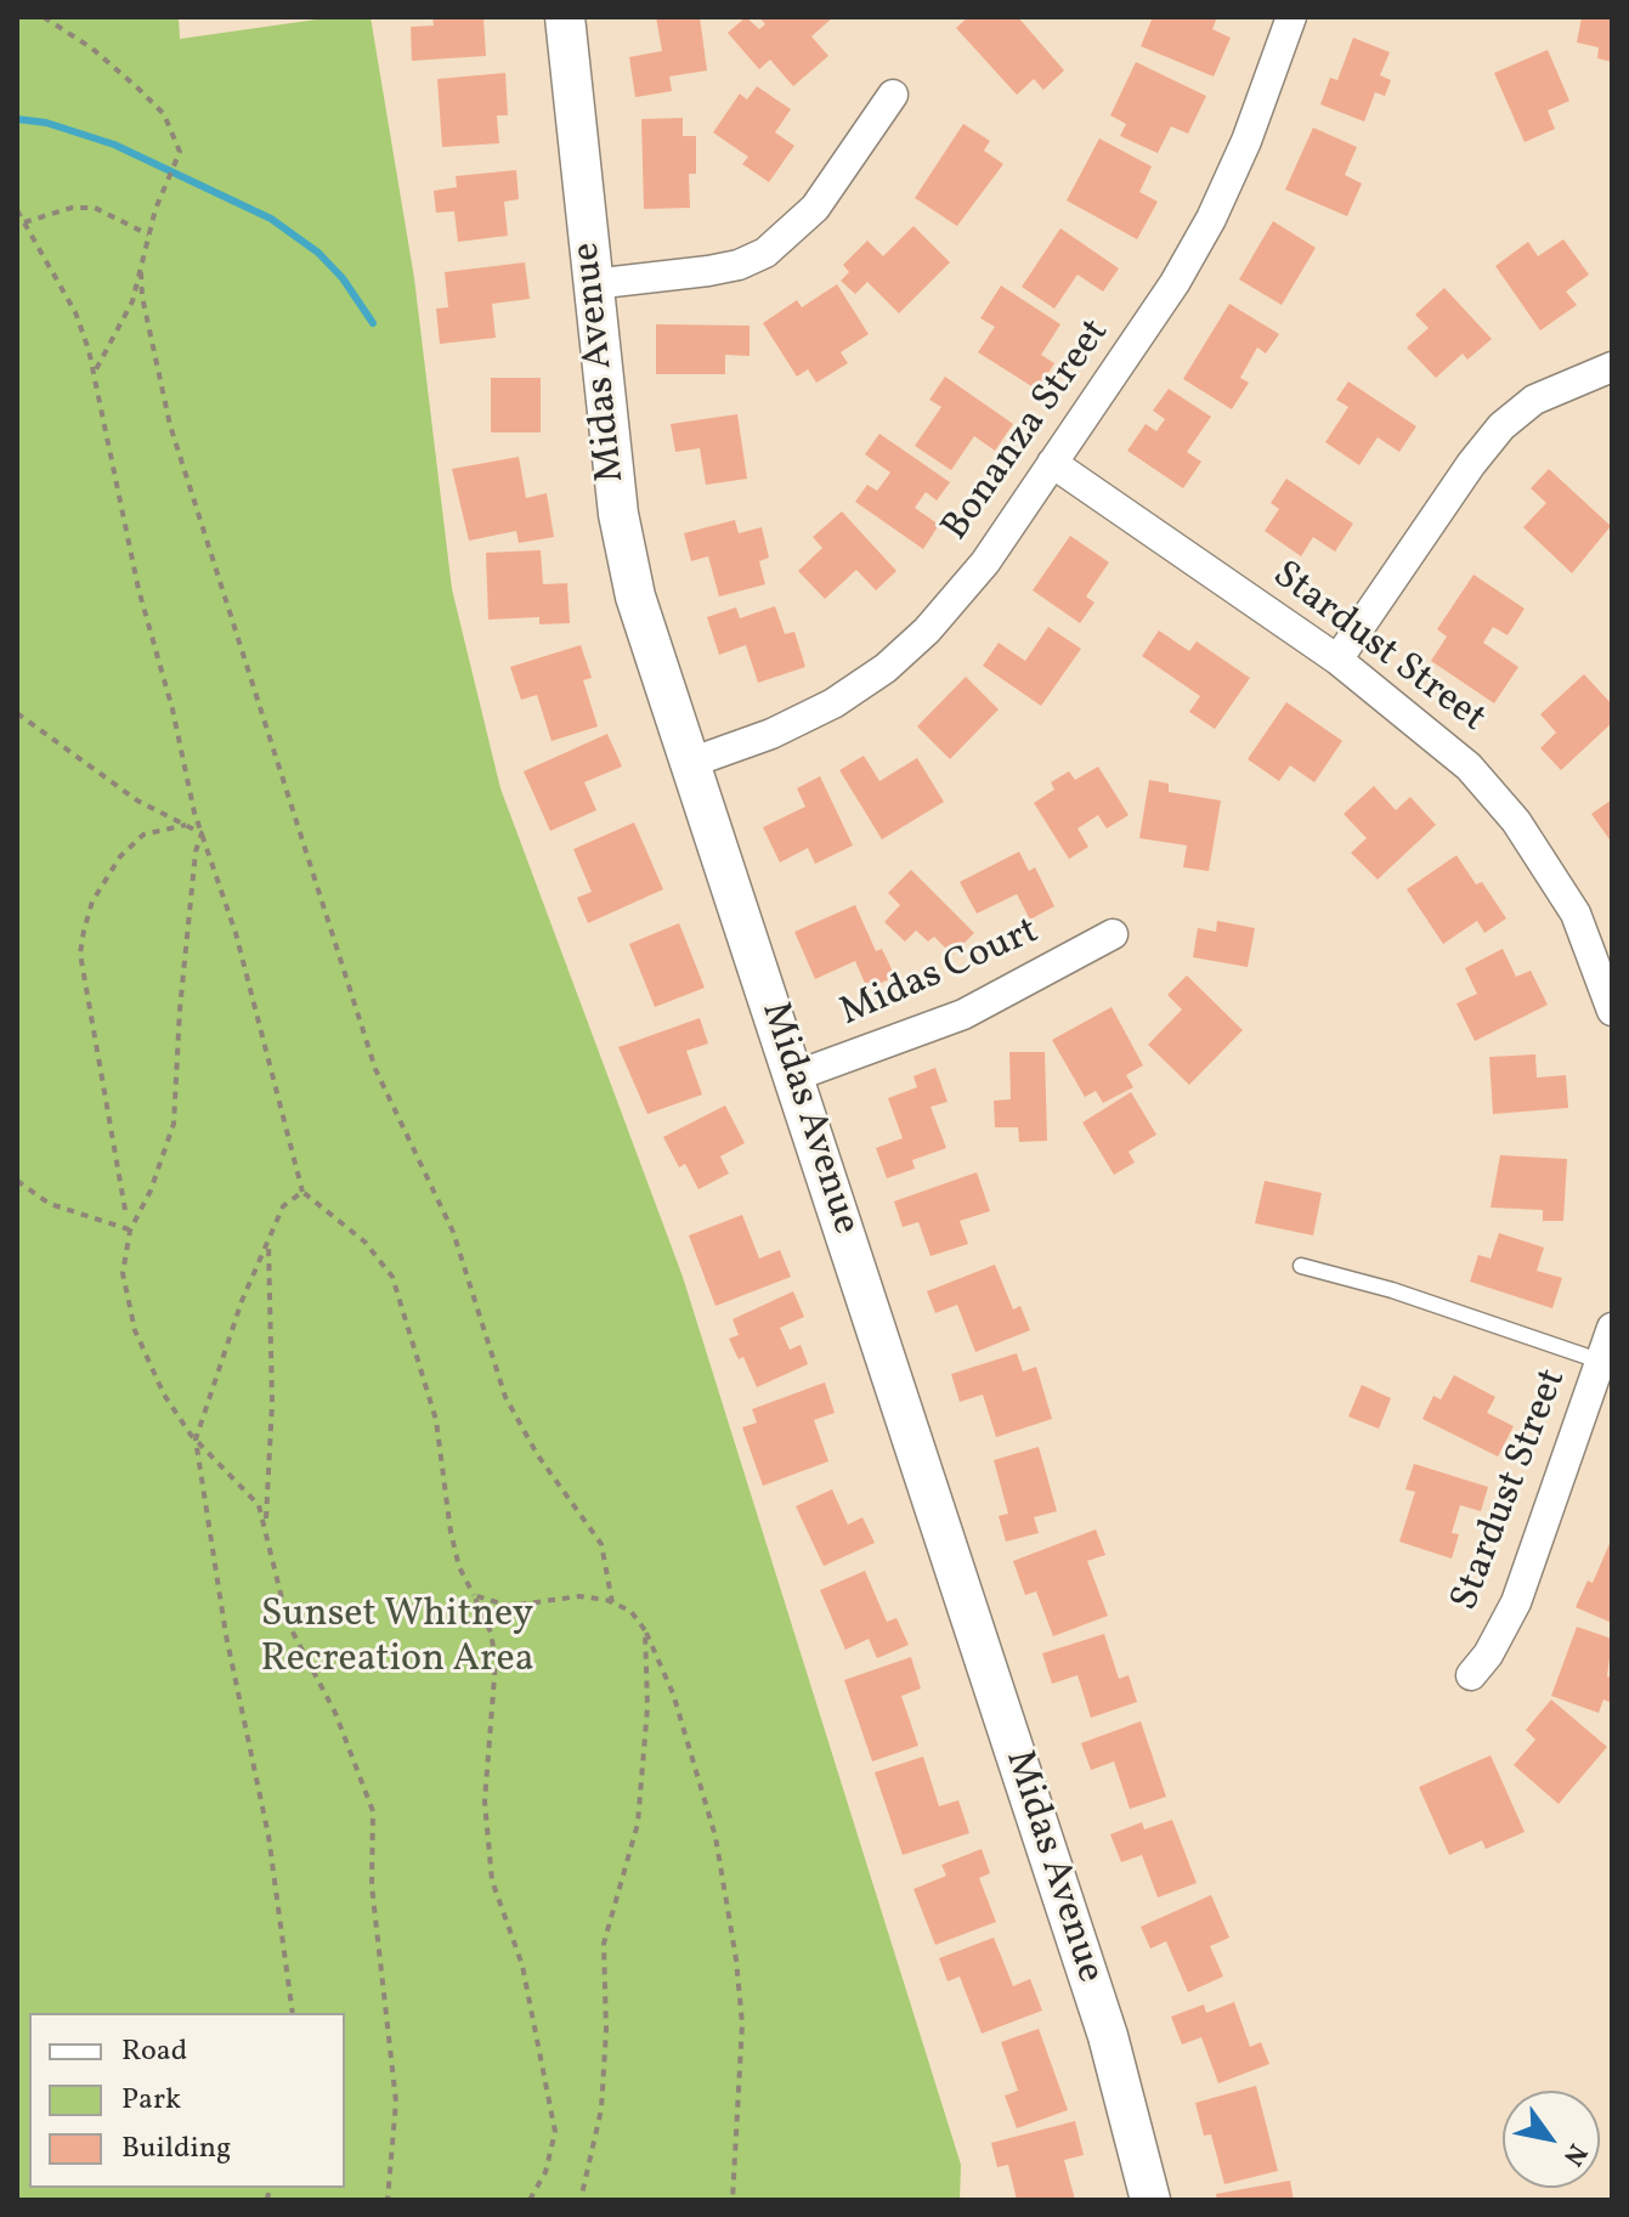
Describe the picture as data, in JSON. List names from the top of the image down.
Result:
{
  "streets": {
    "street": [
      "Midas Avenue",
      "Bonanza Street",
      "Stardust Street",
      "Midas Court"
    ]
  },
  "crossings": [
    ["Midas Avenue", "Bonanza Street"],
    ["Midas Avenue", "Midas Court"],
    ["Bonanza Street", "Stardust Street"]
  ],
  "parks": ["Sunset Whitney Recreation Area"],
  "legend": ["Road", "Park", "Building"],
  "north": "bottom right"
}
